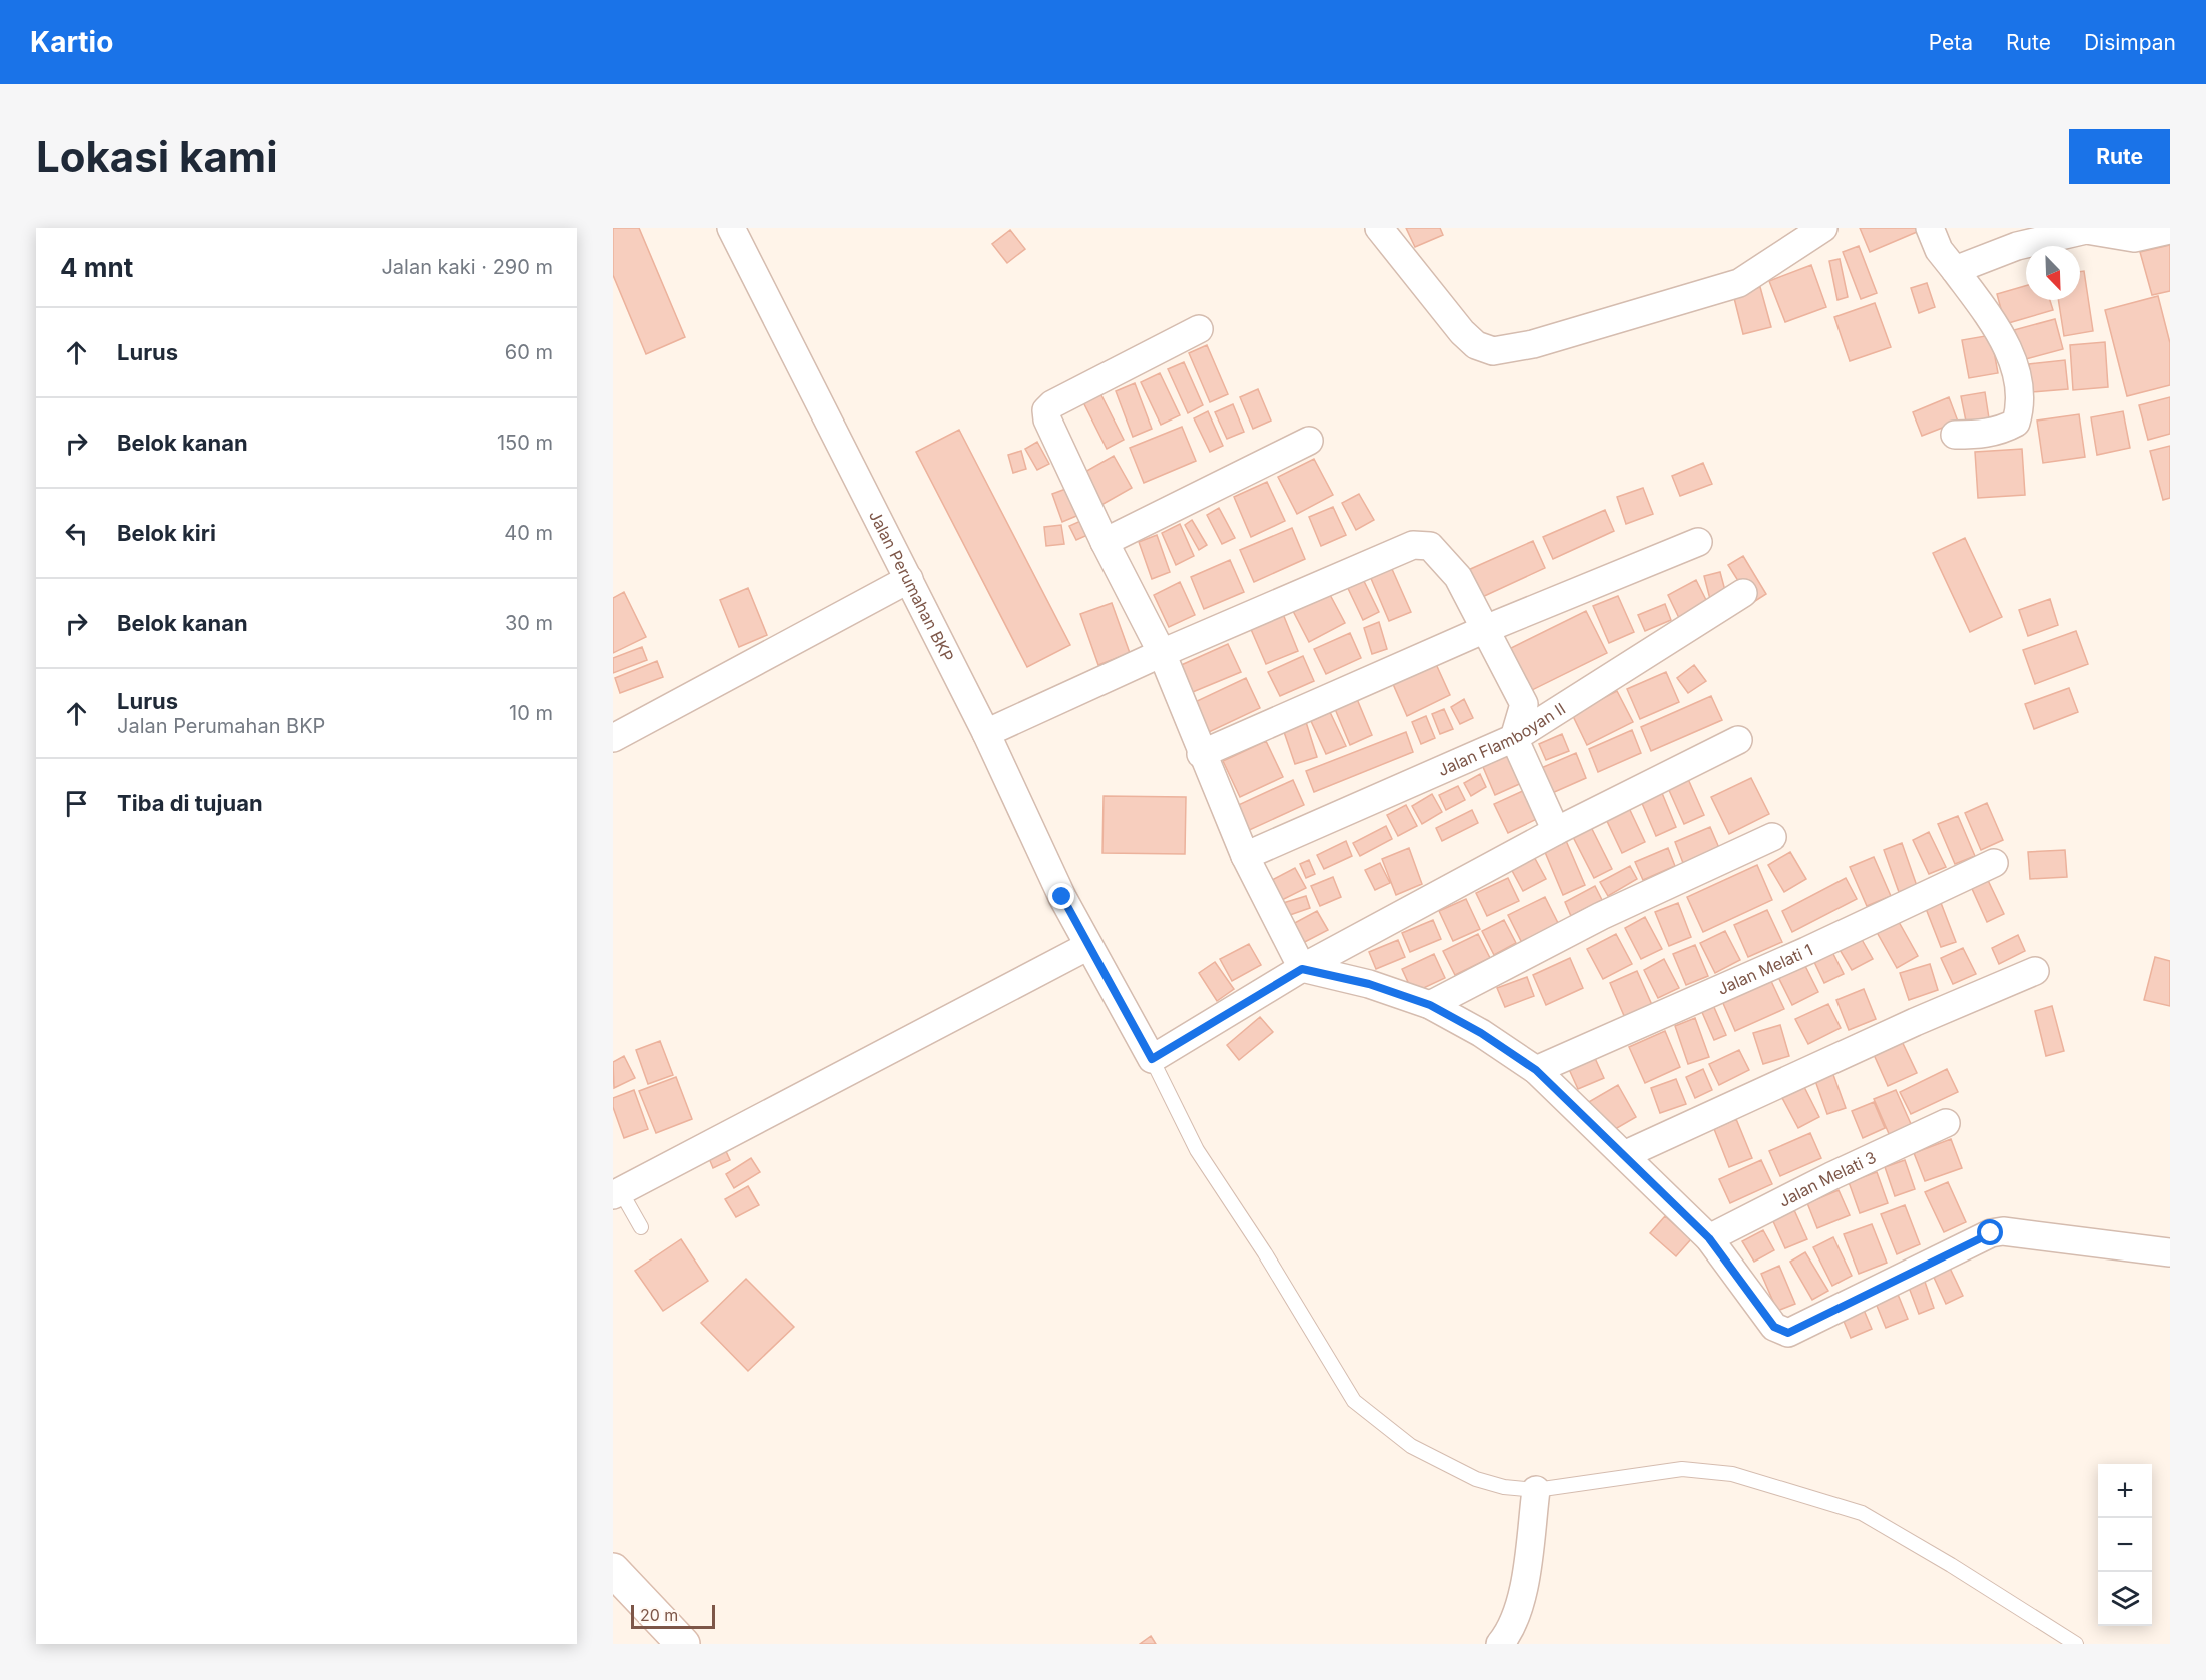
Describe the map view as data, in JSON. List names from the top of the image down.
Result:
{
  "streets": {
    "street": [
      "Jalan Perumahan BKP",
      "Jalan Flamboyan II",
      "Jalan Melati 1",
      "Jalan Melati 3"
    ]
  },
  "scale_bar": "20 m",
  "north": "bottom right",
  "page": {
    "header": "Kartio",
    "nav": ["Peta", "Rute", "Disimpan"],
    "buttons": "Rute",
    "title": "Lokasi kami",
    "heading": ["4 mnt", "Jalan kaki · 290 m"],
    "list": [
      ["Lurus", "60 m"],
      ["Belok kanan", "150 m"],
      ["Belok kiri", "40 m"],
      ["Belok kanan", "30 m"],
      ["Lurus", "Jalan Perumahan BKP", "10 m"],
      "Tiba di tujuan"
    ],
    "map_buttons": ["+", "−"],
    "scale": "20 m"
  }
}
